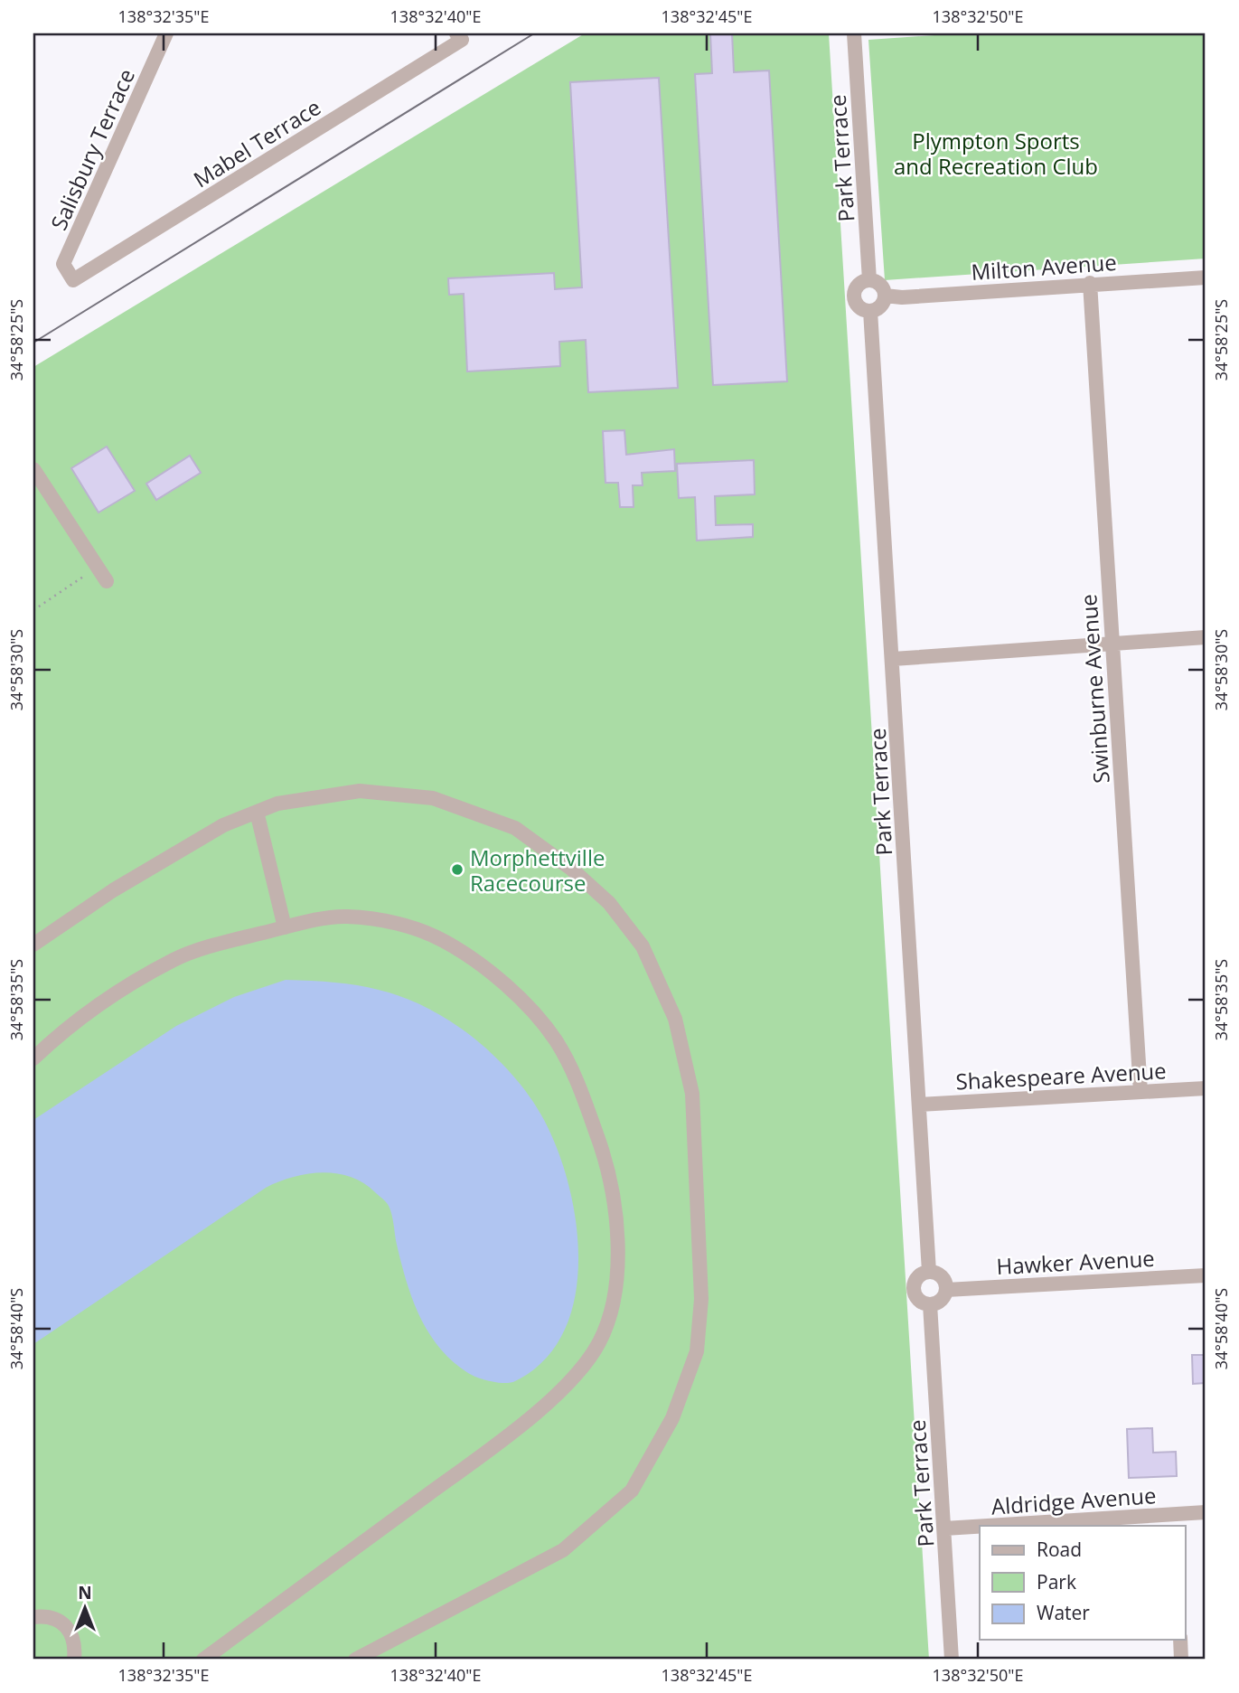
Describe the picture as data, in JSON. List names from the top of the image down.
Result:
{
  "streets": {
    "street": [
      "Mabel Terrace",
      "Salisbury Terrace",
      "Park Terrace",
      "Milton Avenue",
      "Swinburne Avenue",
      "Shakespeare Avenue",
      "Hawker Avenue",
      "Aldridge Avenue"
    ]
  },
  "crossings": [
    ["Mabel Terrace", "Salisbury Terrace"],
    ["Park Terrace", "Milton Avenue"],
    ["Park Terrace", "Shakespeare Avenue"],
    ["Park Terrace", "Hawker Avenue"],
    ["Park Terrace", "Aldridge Avenue"],
    ["Milton Avenue", "Swinburne Avenue"],
    ["Swinburne Avenue", "Shakespeare Avenue"]
  ],
  "parks": ["Plympton Sports and Recreation Club"],
  "places": ["Morphettville Racecourse"],
  "legend": ["Road", "Park", "Water"],
  "north": "top",
  "coordinates": [
    "138°32'35\"E",
    "138°32'40\"E",
    "138°32'45\"E",
    "138°32'50\"E",
    "34°58'25\"S",
    "34°58'30\"S",
    "34°58'35\"S",
    "34°58'40\"S"
  ]
}
